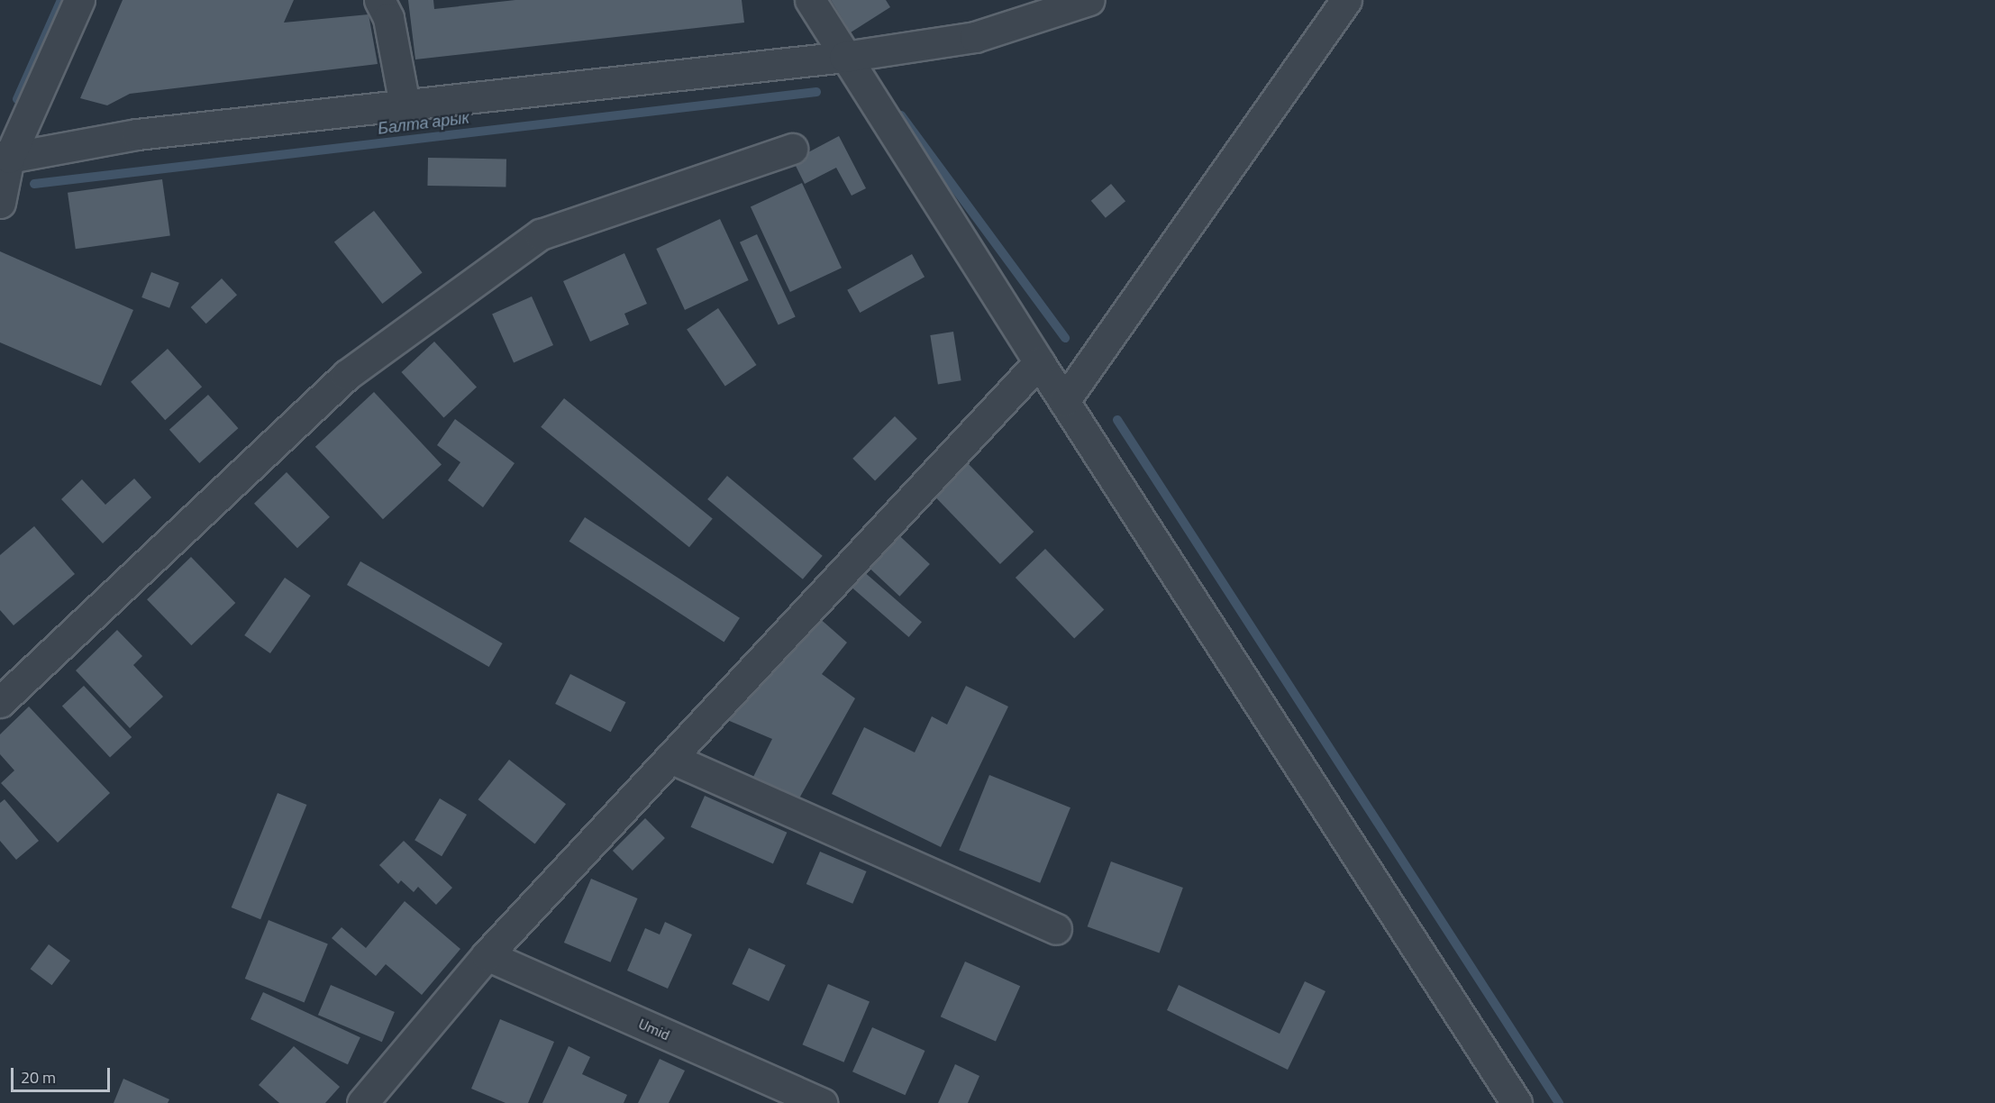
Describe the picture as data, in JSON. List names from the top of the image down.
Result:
{
  "streets": {
    "street": ["Umid"]
  },
  "water": ["Балта арык"],
  "scale_bar": "20 m"
}
